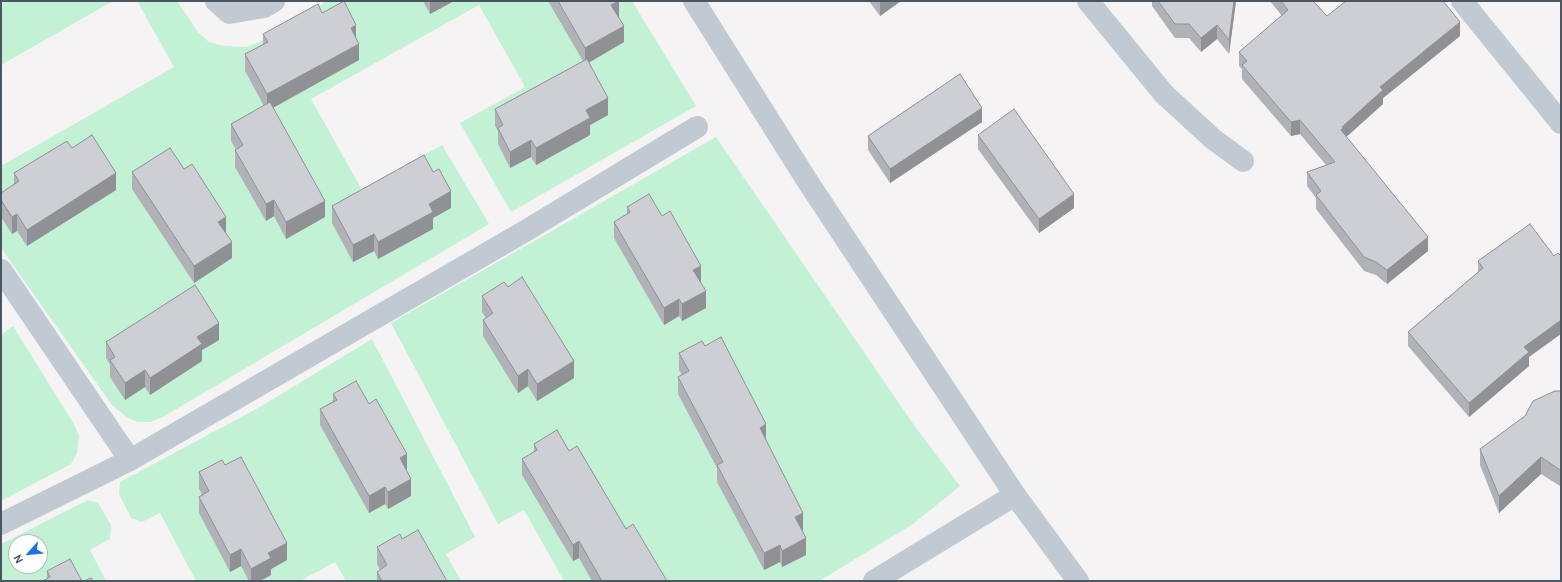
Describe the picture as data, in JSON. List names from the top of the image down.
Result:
{
  "north": "bottom left"
}
